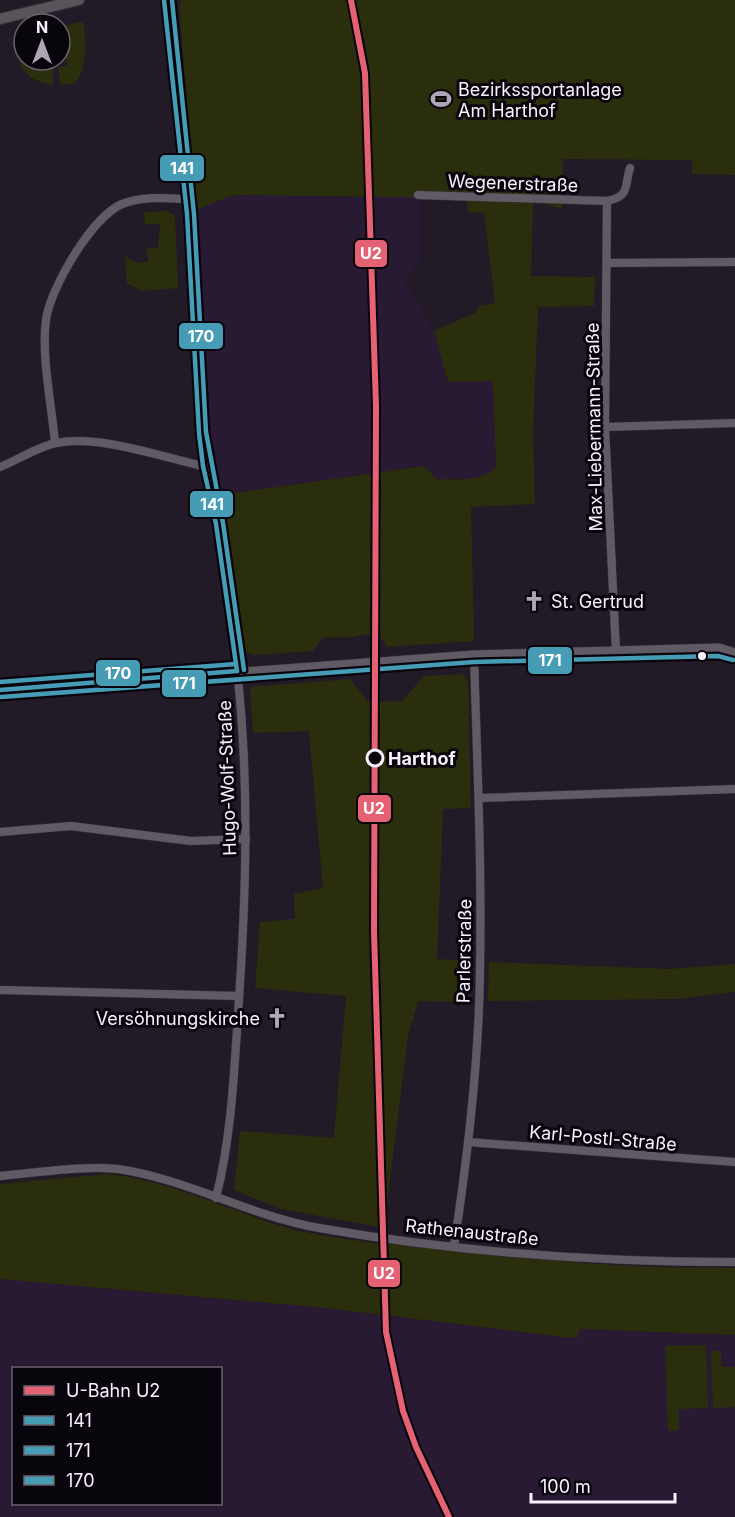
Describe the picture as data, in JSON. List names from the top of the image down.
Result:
{
  "streets": {
    "street": [
      "Wegenerstraße",
      "Max-Liebermann-Straße",
      "Hugo-Wolf-Straße",
      "Parlerstraße",
      "Karl-Postl-Straße",
      "Rathenaustraße"
    ]
  },
  "crossings": [
    ["Wegenerstraße", "Max-Liebermann-Straße"],
    ["Hugo-Wolf-Straße", "Rathenaustraße"],
    ["Parlerstraße", "Karl-Postl-Straße"],
    ["Parlerstraße", "Rathenaustraße"]
  ],
  "places": {
    "sports": ["Bezirkssportanlage Am Harthof"],
    "church": ["St. Gertrud", "Versöhnungskirche"],
    "other": ["Harthof"]
  },
  "lines": [
    "metro line U2",
    "transit line 141",
    "transit line 170",
    "transit line 171"
  ],
  "legend": [
    "U-Bahn U2",
    "141",
    "171",
    "170"
  ],
  "scale_bar": "100 m",
  "north": "top"
}
